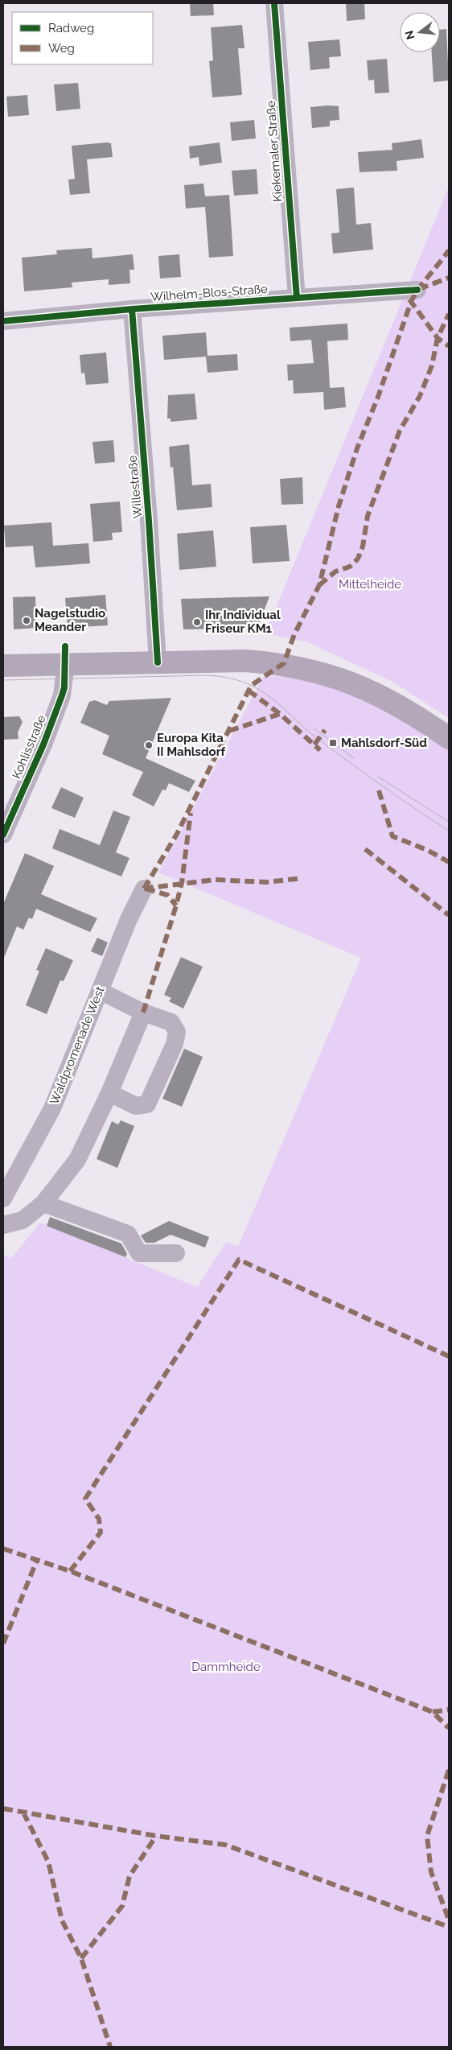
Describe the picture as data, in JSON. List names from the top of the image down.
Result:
{
  "streets": {
    "street": [
      "Kiekemaler Straße",
      "Wilhelm-Blos-Straße",
      "Willestraße",
      "Kohlisstraße",
      "Waldpromenade West"
    ]
  },
  "crossings": [
    ["Kiekemaler Straße", "Wilhelm-Blos-Straße"],
    ["Wilhelm-Blos-Straße", "Willestraße"]
  ],
  "parks": ["Mittelheide", "Dammheide"],
  "places": {
    "other": ["Nagelstudio Meander", "Ihr Individual Friseur KM1", "Europa Kita II Mahlsdorf"],
    "transit": ["Mahlsdorf-Süd"]
  },
  "legend": ["Radweg", "Weg"],
  "north": "left"
}
